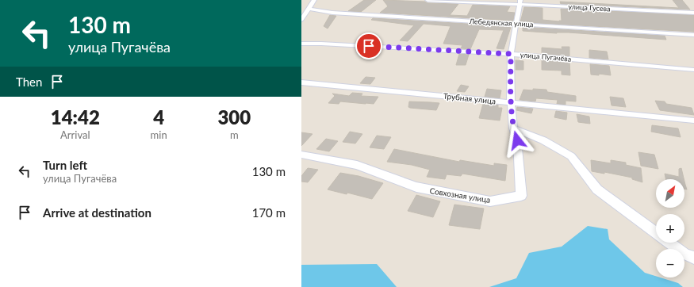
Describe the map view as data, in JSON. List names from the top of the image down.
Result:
{
  "streets": {
    "street": [
      "улица Гусева",
      "Лебедянская улица",
      "улица Пугачёва",
      "Трубная улица",
      "Совхозная улица"
    ]
  },
  "north": "top right",
  "page": {
    "turn": ["130 m", "улица Пугачёва"],
    "then": "Then",
    "eta": [
      "14:42",
      "Arrival",
      "4",
      "min",
      "300",
      "m"
    ],
    "list": [
      {
        "name": "Turn left",
        "note": "улица Пугачёва",
        "value": "130 m"
      },
      {
        "name": "Arrive at destination",
        "value": "170 m"
      }
    ],
    "map_buttons": ["+", "−"]
  }
}
